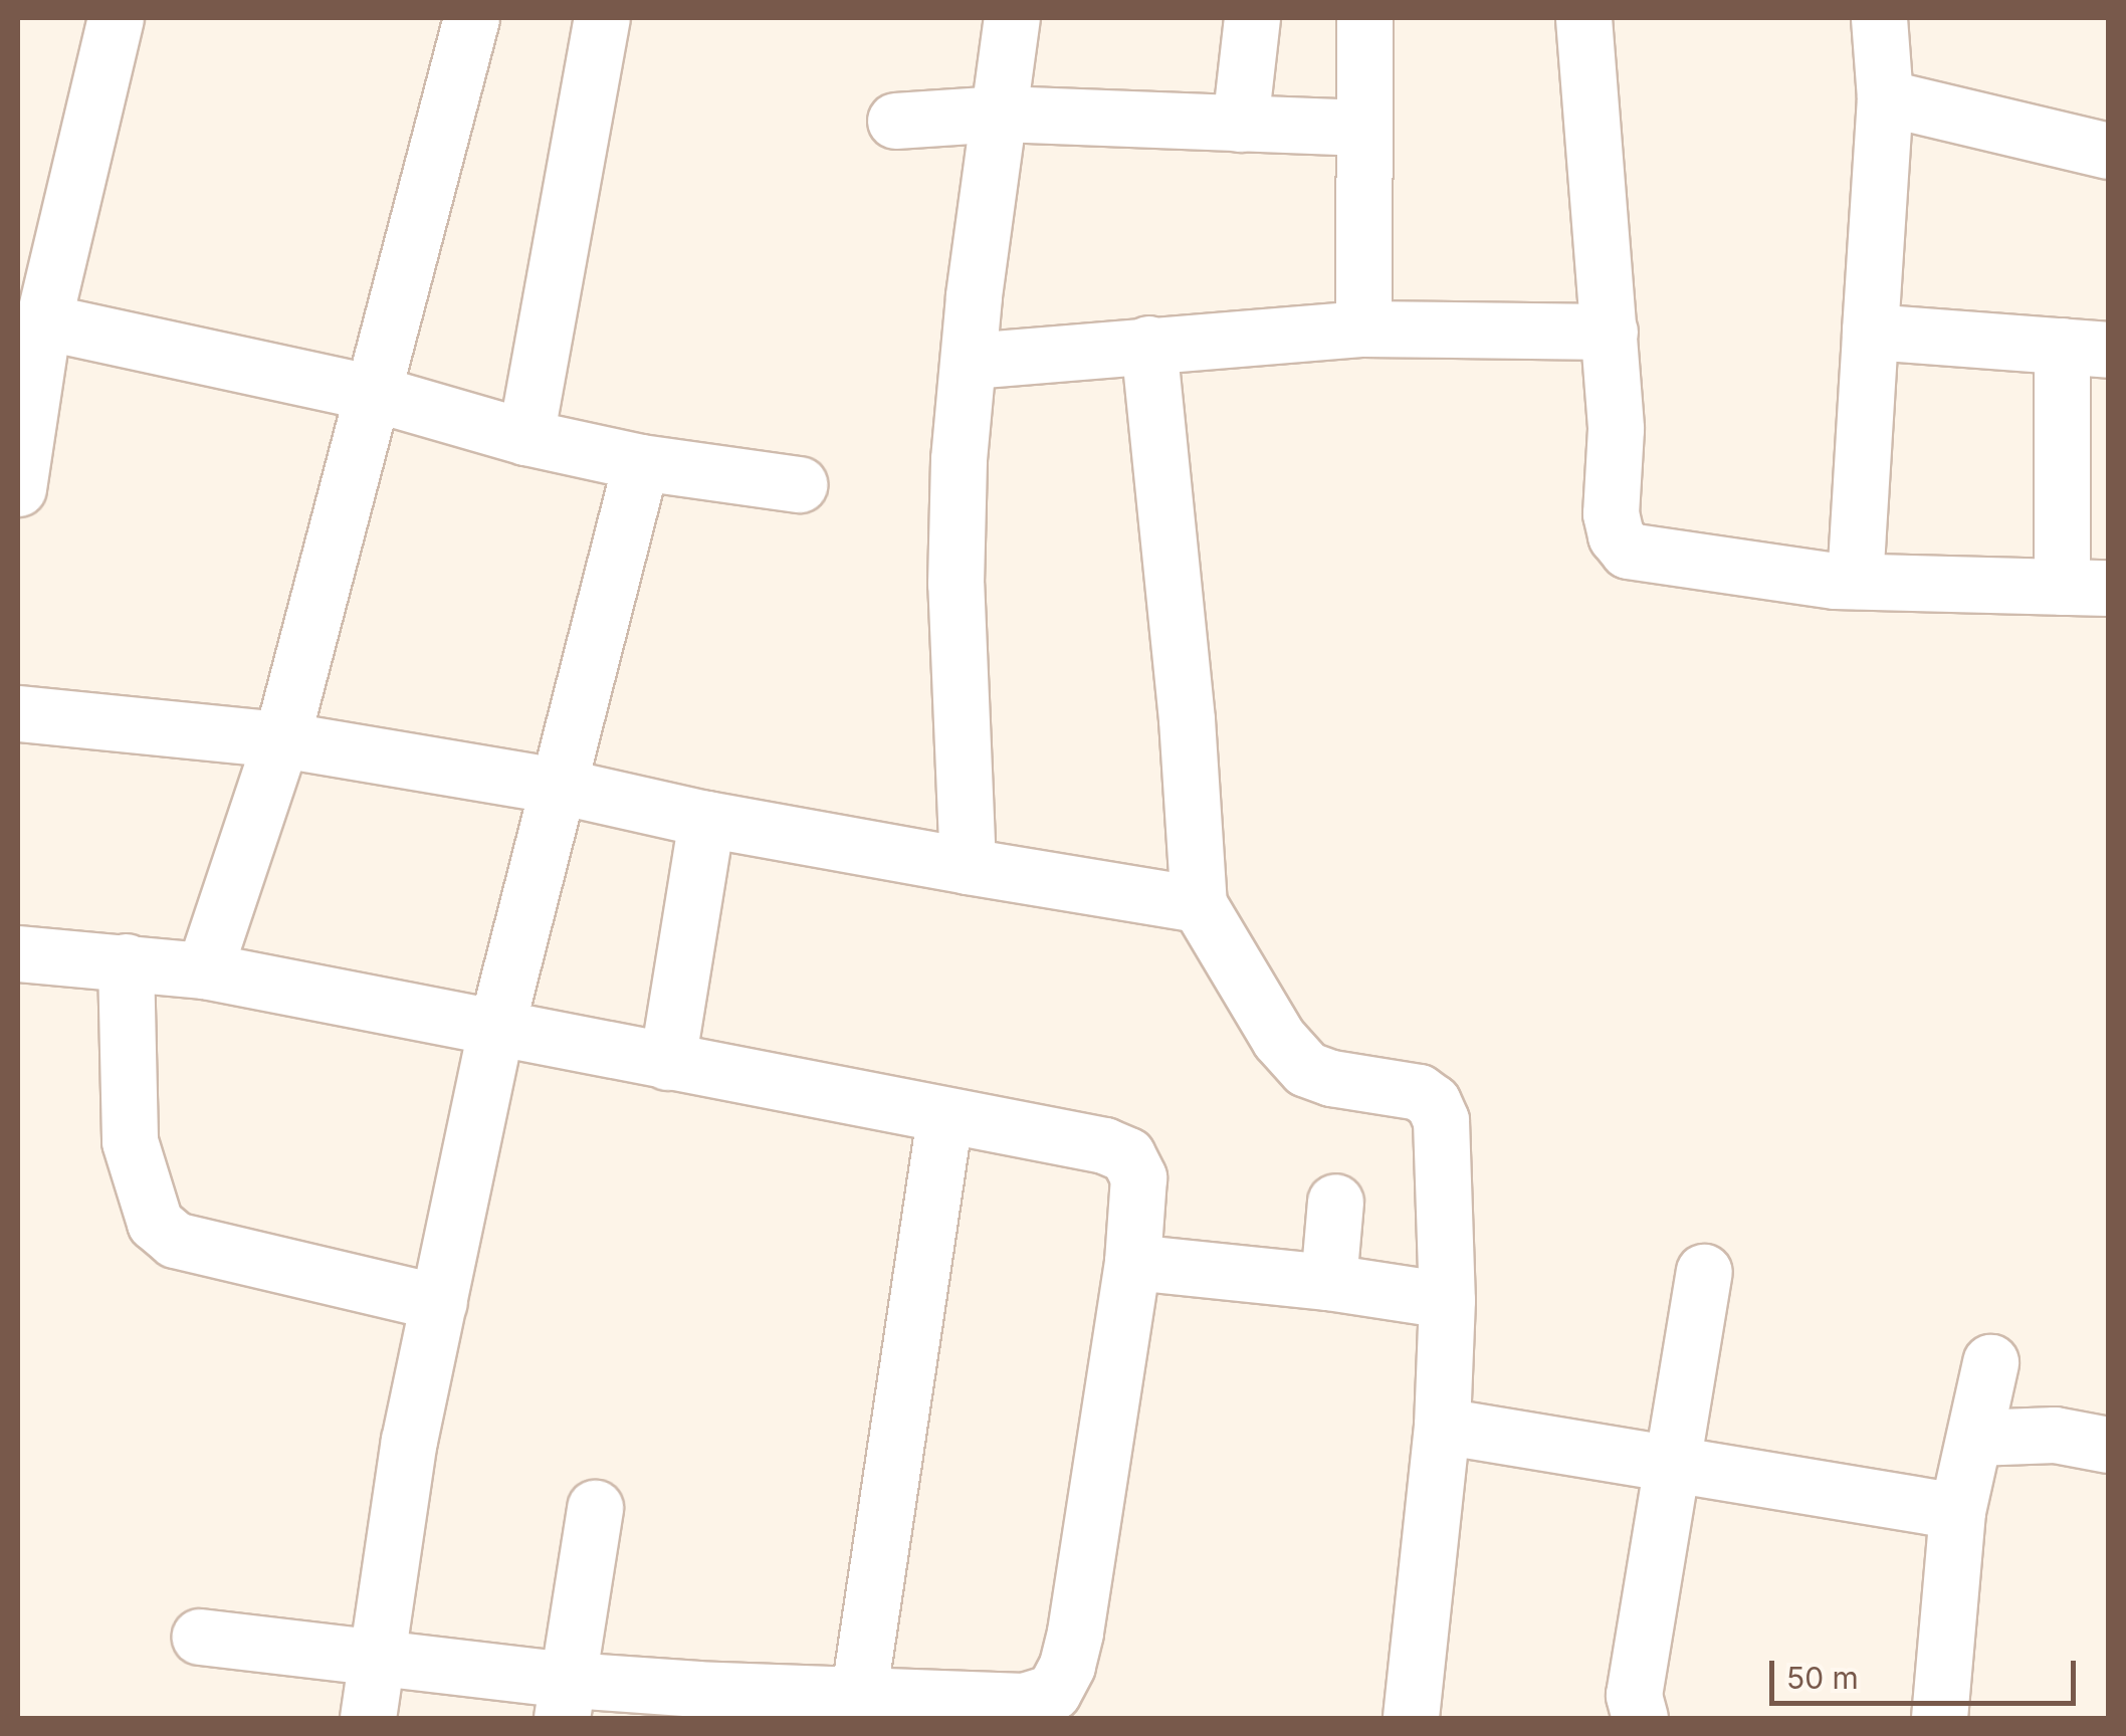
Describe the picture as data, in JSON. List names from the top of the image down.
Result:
{
  "scale_bar": "50 m"
}
